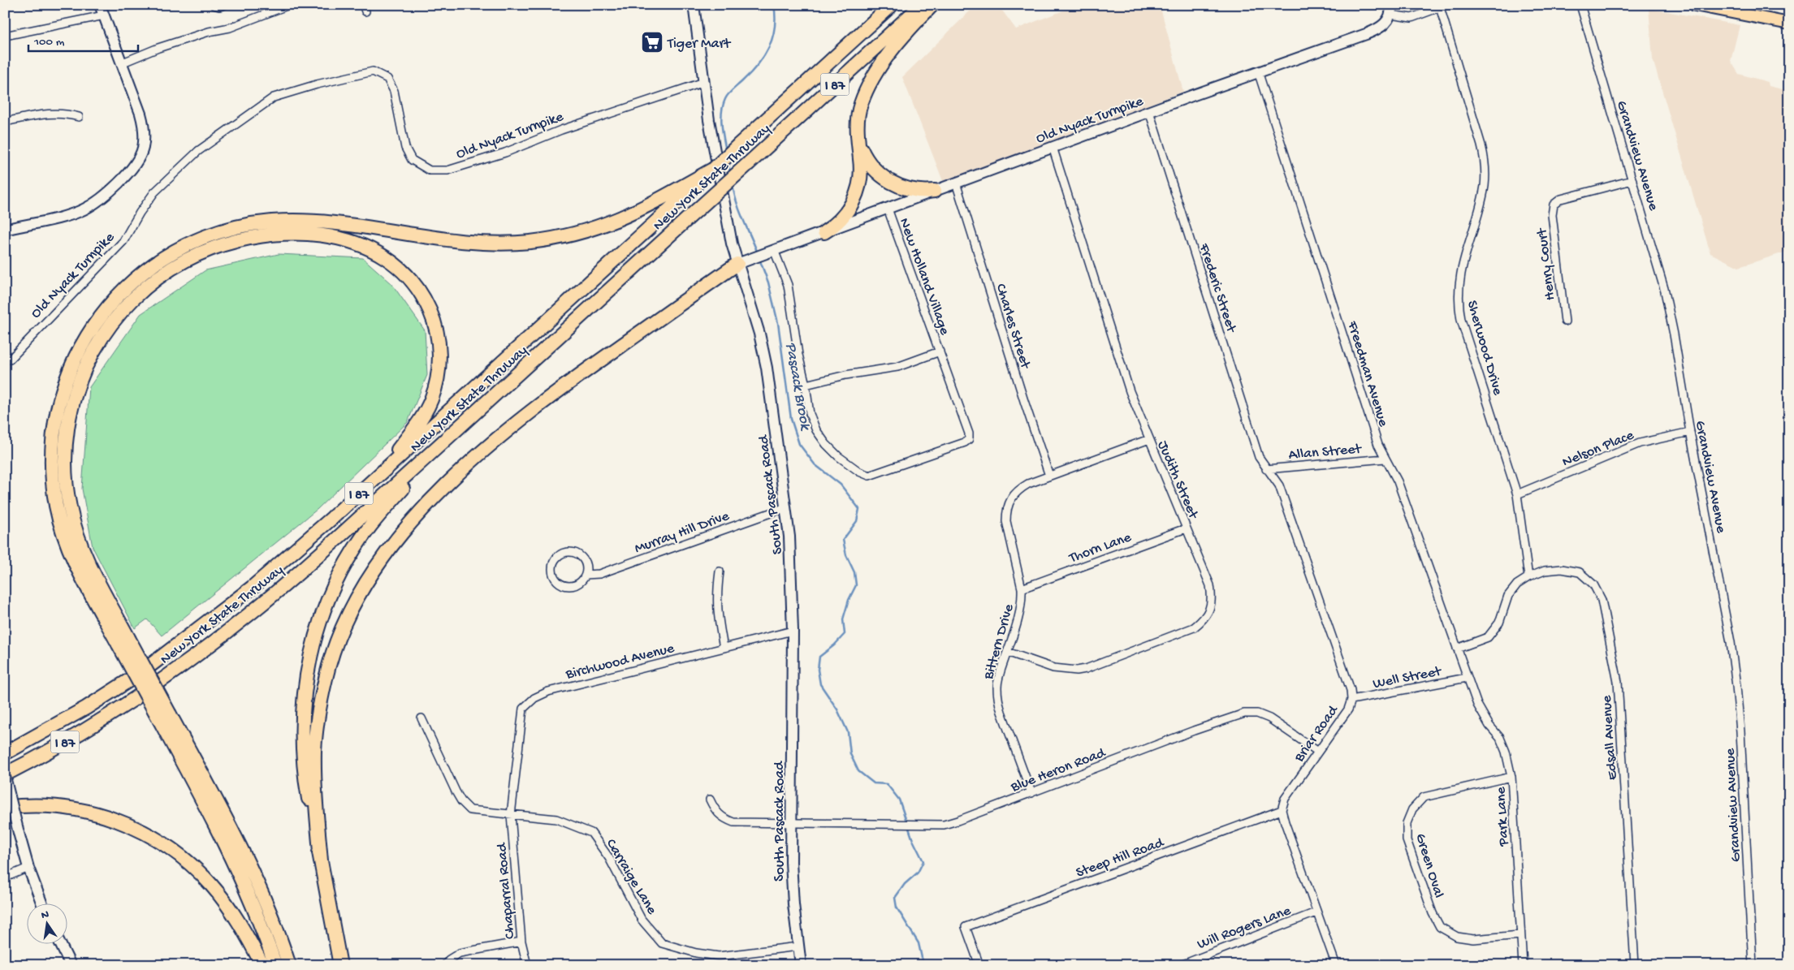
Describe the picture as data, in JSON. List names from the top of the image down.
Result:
{
  "streets": {
    "highway": ["I 87", "New York State Thruway"],
    "street": [
      "Old Nyack Turnpike",
      "Grandview Avenue",
      "Henry Court",
      "New Holland Village",
      "Frederic Street",
      "Charles Street",
      "Sherwood Drive",
      "Freedman Avenue",
      "Nelson Place",
      "Allan Street",
      "Judith Street",
      "South Pascack Road",
      "Murray Hill Drive",
      "Thorn Lane",
      "Bittern Drive",
      "Birchwood Avenue",
      "Well Street",
      "Briar Road",
      "Edsall Avenue",
      "Blue Heron Road",
      "Park Lane",
      "Steep Hill Road",
      "Green Oval",
      "Carraige Lane",
      "Chaparral Road",
      "Will Rogers Lane"
    ]
  },
  "crossings": [
    ["Old Nyack Turnpike", "New Holland Village"],
    ["Old Nyack Turnpike", "Frederic Street"],
    ["Old Nyack Turnpike", "Charles Street"],
    ["Old Nyack Turnpike", "Sherwood Drive"],
    ["Old Nyack Turnpike", "Freedman Avenue"],
    ["Old Nyack Turnpike", "Judith Street"],
    ["Old Nyack Turnpike", "South Pascack Road"],
    ["Grandview Avenue", "Henry Court"],
    ["Grandview Avenue", "Nelson Place"],
    ["Frederic Street", "Allan Street"],
    ["Frederic Street", "Briar Road"],
    ["Charles Street", "Bittern Drive"],
    ["Sherwood Drive", "Nelson Place"],
    ["Sherwood Drive", "Edsall Avenue"],
    ["Freedman Avenue", "Allan Street"],
    ["Freedman Avenue", "Well Street"],
    ["Freedman Avenue", "Edsall Avenue"],
    ["Freedman Avenue", "Park Lane"],
    ["Allan Street", "Briar Road"],
    ["Judith Street", "Thorn Lane"],
    ["Judith Street", "Bittern Drive"],
    ["South Pascack Road", "Murray Hill Drive"],
    ["South Pascack Road", "Birchwood Avenue"],
    ["South Pascack Road", "Blue Heron Road"],
    ["South Pascack Road", "Carraige Lane"],
    ["Thorn Lane", "Bittern Drive"],
    ["Bittern Drive", "Blue Heron Road"],
    ["Birchwood Avenue", "Carraige Lane"],
    ["Birchwood Avenue", "Chaparral Road"],
    ["Well Street", "Briar Road"],
    ["Well Street", "Park Lane"],
    ["Briar Road", "Blue Heron Road"],
    ["Briar Road", "Steep Hill Road"],
    ["Park Lane", "Green Oval"],
    ["Carraige Lane", "Chaparral Road"]
  ],
  "water": ["Pascack Brook"],
  "places": {
    "supermarket": ["Tiger Mart"]
  },
  "scale_bar": "100 m",
  "north": "top"
}
